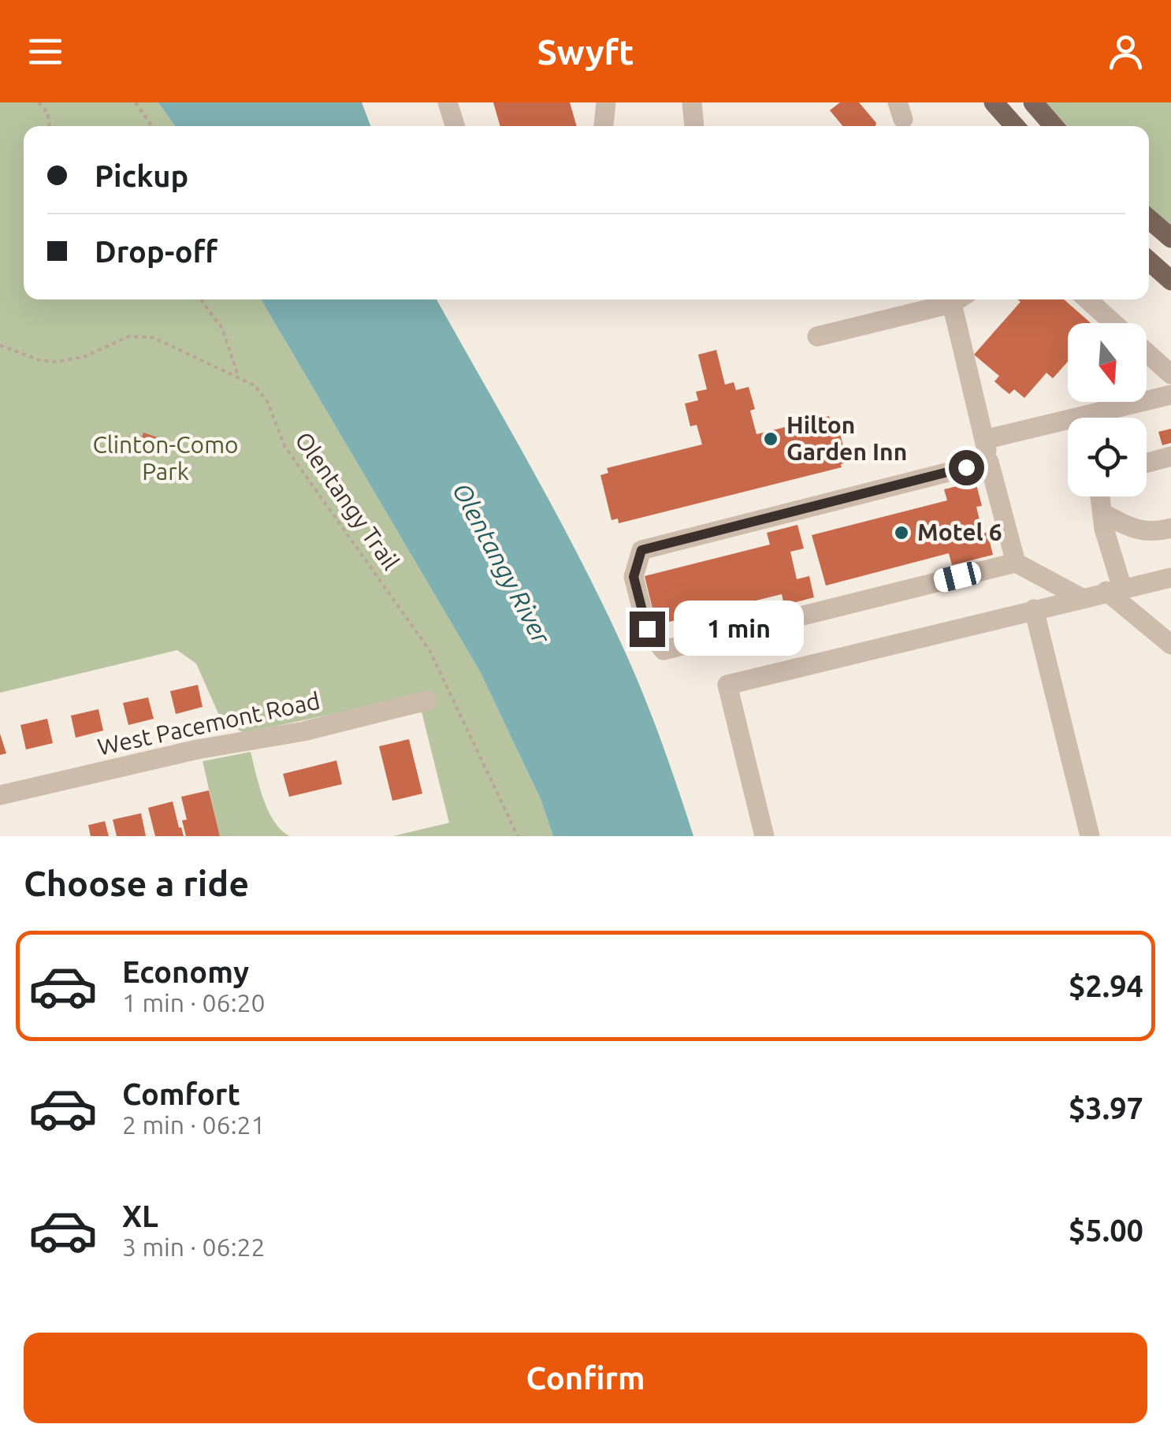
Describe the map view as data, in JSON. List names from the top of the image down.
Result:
{
  "streets": {
    "street": ["West Pacemont Road"],
    "path": ["Olentangy Trail"]
  },
  "water": ["Olentangy River"],
  "parks": ["Clinton-Como Park"],
  "places": ["Hilton Garden Inn", "Motel 6"],
  "north": "bottom",
  "page": {
    "header": "Swyft",
    "banner": ["Pickup", "Drop-off"],
    "bubble": "1 min",
    "heading": "Choose a ride",
    "list": [
      {
        "name": "Economy",
        "note": "1 min · 06:20",
        "value": "$2.94"
      },
      {
        "name": "Comfort",
        "note": "2 min · 06:21",
        "value": "$3.97"
      },
      {
        "name": "XL",
        "note": "3 min · 06:22",
        "value": "$5.00"
      }
    ],
    "buttons": "Confirm"
  }
}
